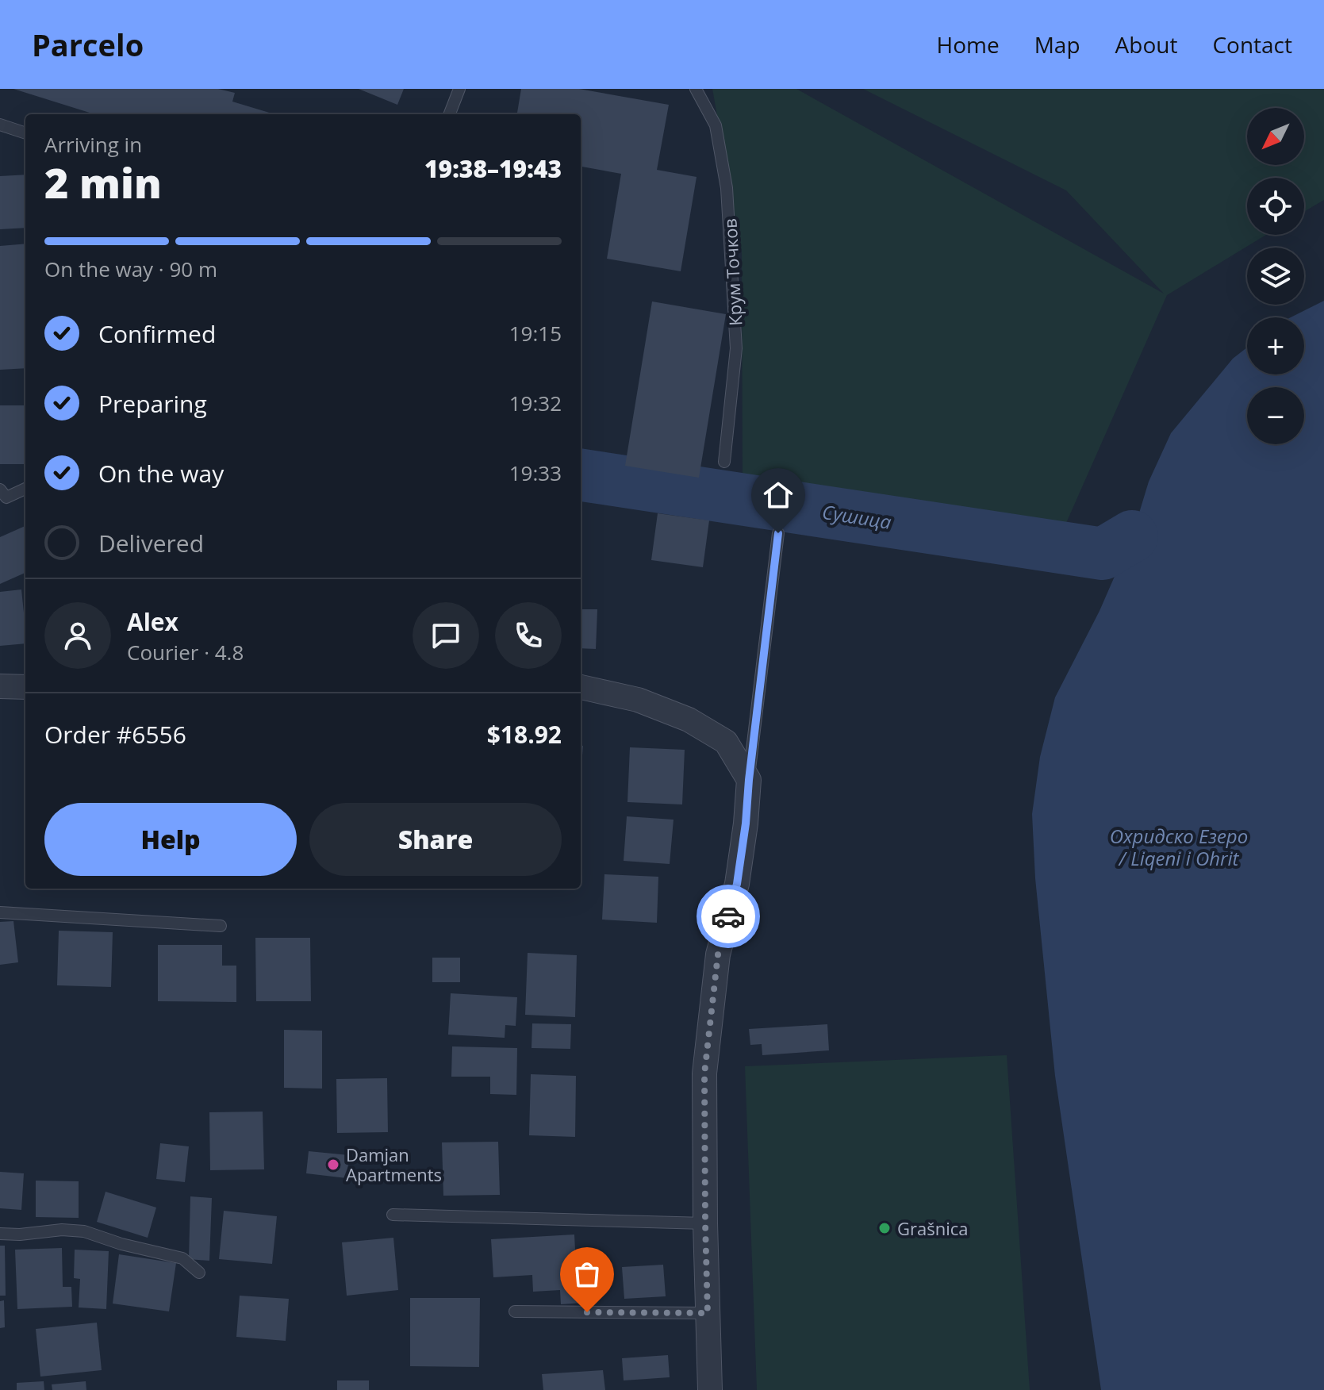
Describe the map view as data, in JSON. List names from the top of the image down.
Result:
{
  "streets": {
    "lane": ["Крум Точков"]
  },
  "water": ["Сушица", "Охридско Езеро / Liqeni i Ohrit"],
  "places": ["Damjan Apartments", "Grašnica"],
  "north": "bottom left",
  "page": {
    "header": "Parcelo",
    "nav": [
      "Home",
      "Map",
      "About",
      "Contact"
    ],
    "map_buttons": ["+", "−"],
    "heading": ["2 min", "Arriving in", "19:38–19:43"],
    "panel": [
      "Alex",
      "Courier · 4.8",
      "Order #6556",
      "$18.92"
    ],
    "bar": "On the way · 90 m",
    "list": [
      ["Confirmed", "19:15"],
      ["Preparing", "19:32"],
      ["On the way", "19:33"],
      "Delivered"
    ],
    "buttons": ["Help", "Share"]
  }
}
